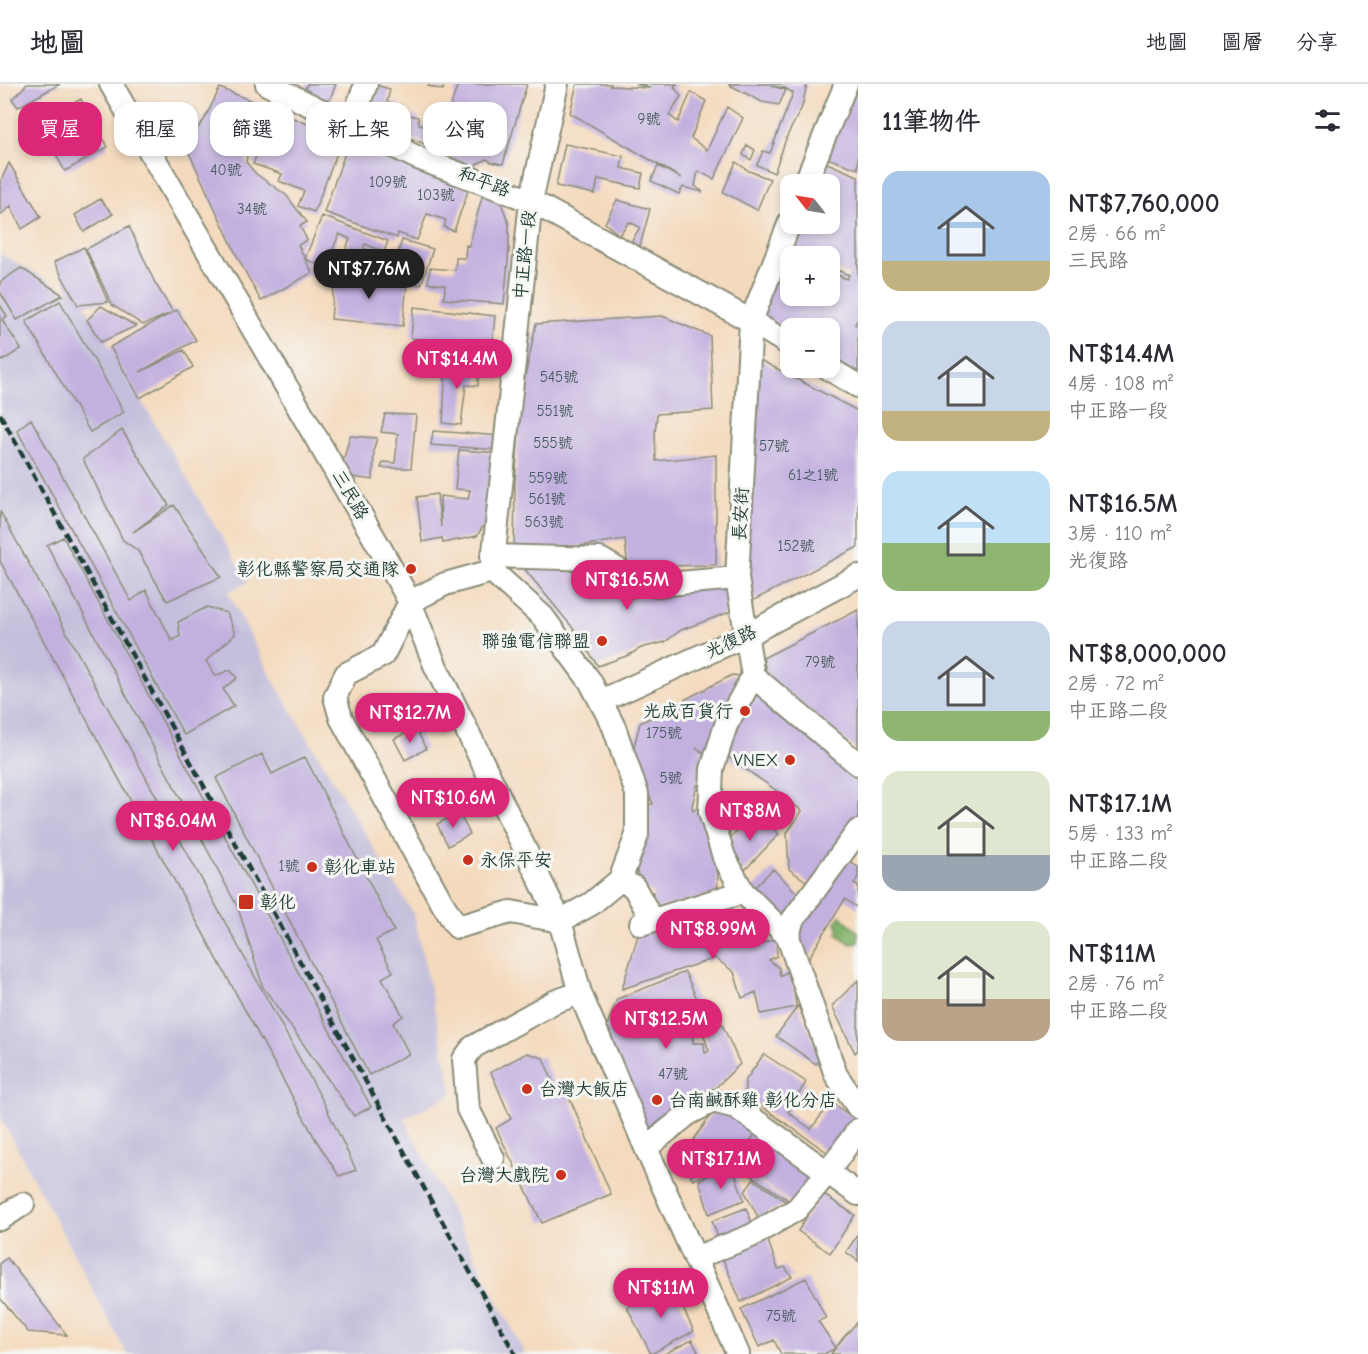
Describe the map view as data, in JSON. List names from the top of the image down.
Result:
{
  "streets": {
    "street": [
      "和平路",
      "中正路一段",
      "三民路",
      "長安街",
      "光復路"
    ]
  },
  "crossings": [
    ["和平路", "中正路一段"],
    ["和平路", "長安街"],
    ["長安街", "光復路"]
  ],
  "places": {
    "other": [
      "彰化縣警察局交通隊",
      "聯強電信聯盟",
      "光成百貨行",
      "VNEX",
      "永保平安",
      "彰化車站",
      "台灣大飯店",
      "台南鹹酥雞 彰化分店",
      "台灣大戲院"
    ],
    "transit": ["彰化"]
  },
  "house_numbers": [
    "9號",
    "40號",
    "109號",
    "103號",
    "34號",
    "545號",
    "551號",
    "555號",
    "57號",
    "61之1號",
    "559號",
    "561號",
    "563號",
    "152號",
    "79號",
    "175號",
    "5號",
    "1號",
    "47號",
    "75號"
  ],
  "north": "top left",
  "page": {
    "header": "地圖",
    "nav": ["地圖", "圖層", "分享"],
    "heading": "11筆物件",
    "chip": [
      "買屋",
      "租屋",
      "篩選",
      "新上架",
      "公寓"
    ],
    "list": [
      {
        "name": "NT$7,760,000",
        "note": "2房 · 66 m² · 三民路"
      },
      {
        "name": "NT$14.4M",
        "note": "4房 · 108 m² · 中正路一段"
      },
      {
        "name": "NT$16.5M",
        "note": "3房 · 110 m² · 光復路"
      },
      {
        "name": "NT$8,000,000",
        "note": "2房 · 72 m² · 中正路二段"
      },
      {
        "name": "NT$17.1M",
        "note": "5房 · 133 m² · 中正路二段"
      },
      {
        "name": "NT$11M",
        "note": "2房 · 76 m² · 中正路二段"
      }
    ],
    "map_buttons": ["+", "−"],
    "price": [
      "NT$7.76M",
      "NT$14.4M",
      "NT$16.5M",
      "NT$12.7M",
      "NT$10.6M",
      "NT$8M",
      "NT$6.04M",
      "NT$8.99M",
      "NT$12.5M",
      "NT$17.1M",
      "NT$11M"
    ]
  }
}
